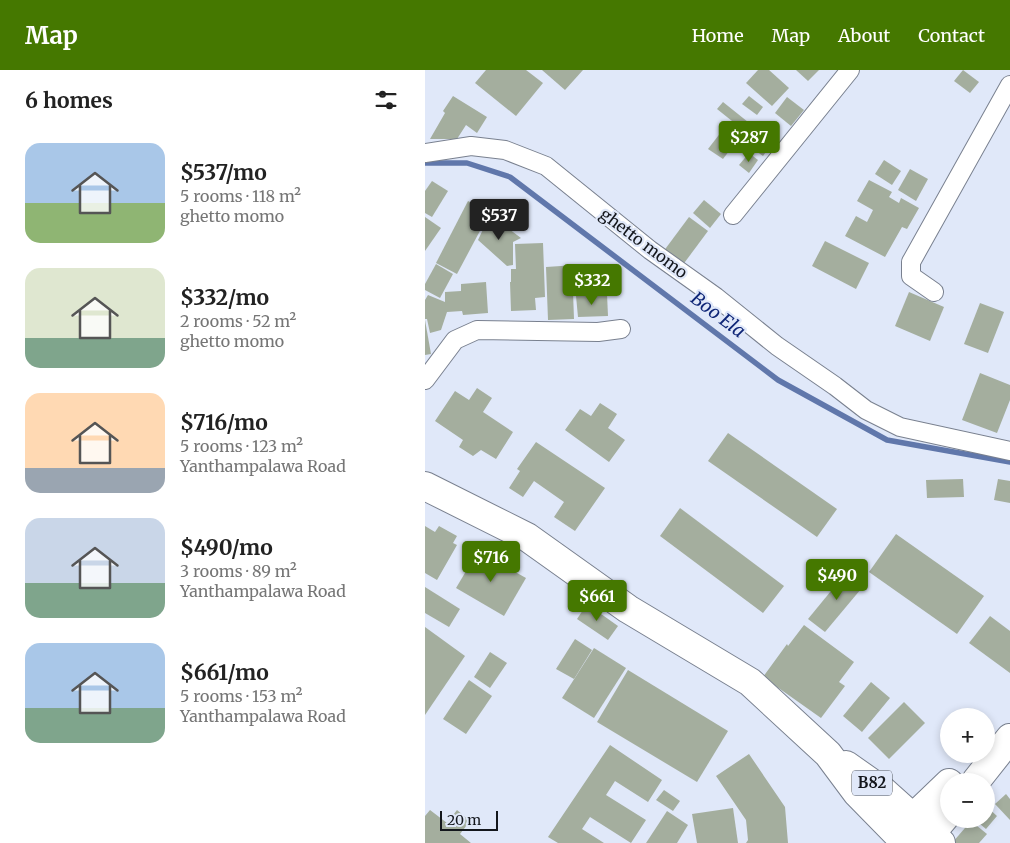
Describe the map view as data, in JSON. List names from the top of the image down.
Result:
{
  "streets": {
    "main road": ["B82"],
    "street": ["ghetto momo"]
  },
  "water": ["Boo Ela"],
  "scale_bar": "20 m",
  "page": {
    "header": "Map",
    "nav": [
      "Home",
      "Map",
      "About",
      "Contact"
    ],
    "heading": "6 homes",
    "price": [
      "$287",
      "$537",
      "$332",
      "$716",
      "$490",
      "$661"
    ],
    "list": [
      {
        "name": "$537/mo",
        "note": "5 rooms · 118 m² · ghetto momo"
      },
      {
        "name": "$332/mo",
        "note": "2 rooms · 52 m² · ghetto momo"
      },
      {
        "name": "$716/mo",
        "note": "5 rooms · 123 m² · Yanthampalawa Road"
      },
      {
        "name": "$490/mo",
        "note": "3 rooms · 89 m² · Yanthampalawa Road"
      },
      {
        "name": "$661/mo",
        "note": "5 rooms · 153 m² · Yanthampalawa Road"
      }
    ],
    "map_buttons": ["+", "−"],
    "scale": "20 m"
  }
}
